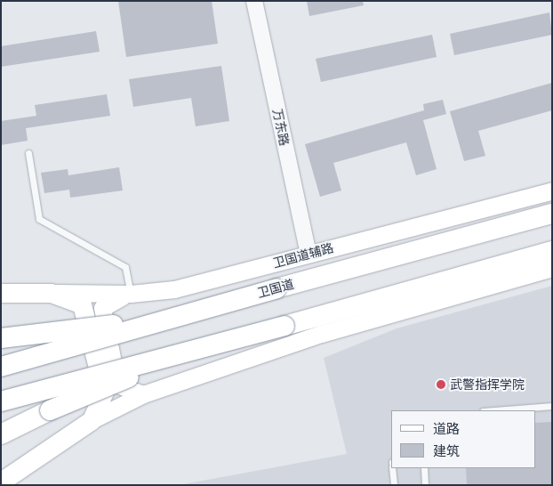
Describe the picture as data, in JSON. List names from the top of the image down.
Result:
{
  "streets": {
    "highway": ["卫国道"],
    "main road": ["卫国道辅路"],
    "street": ["万东路"]
  },
  "crossings": [
    ["万东路", "卫国道辅路"]
  ],
  "places": ["武警指挥学院"],
  "legend": ["道路", "建筑"]
}
